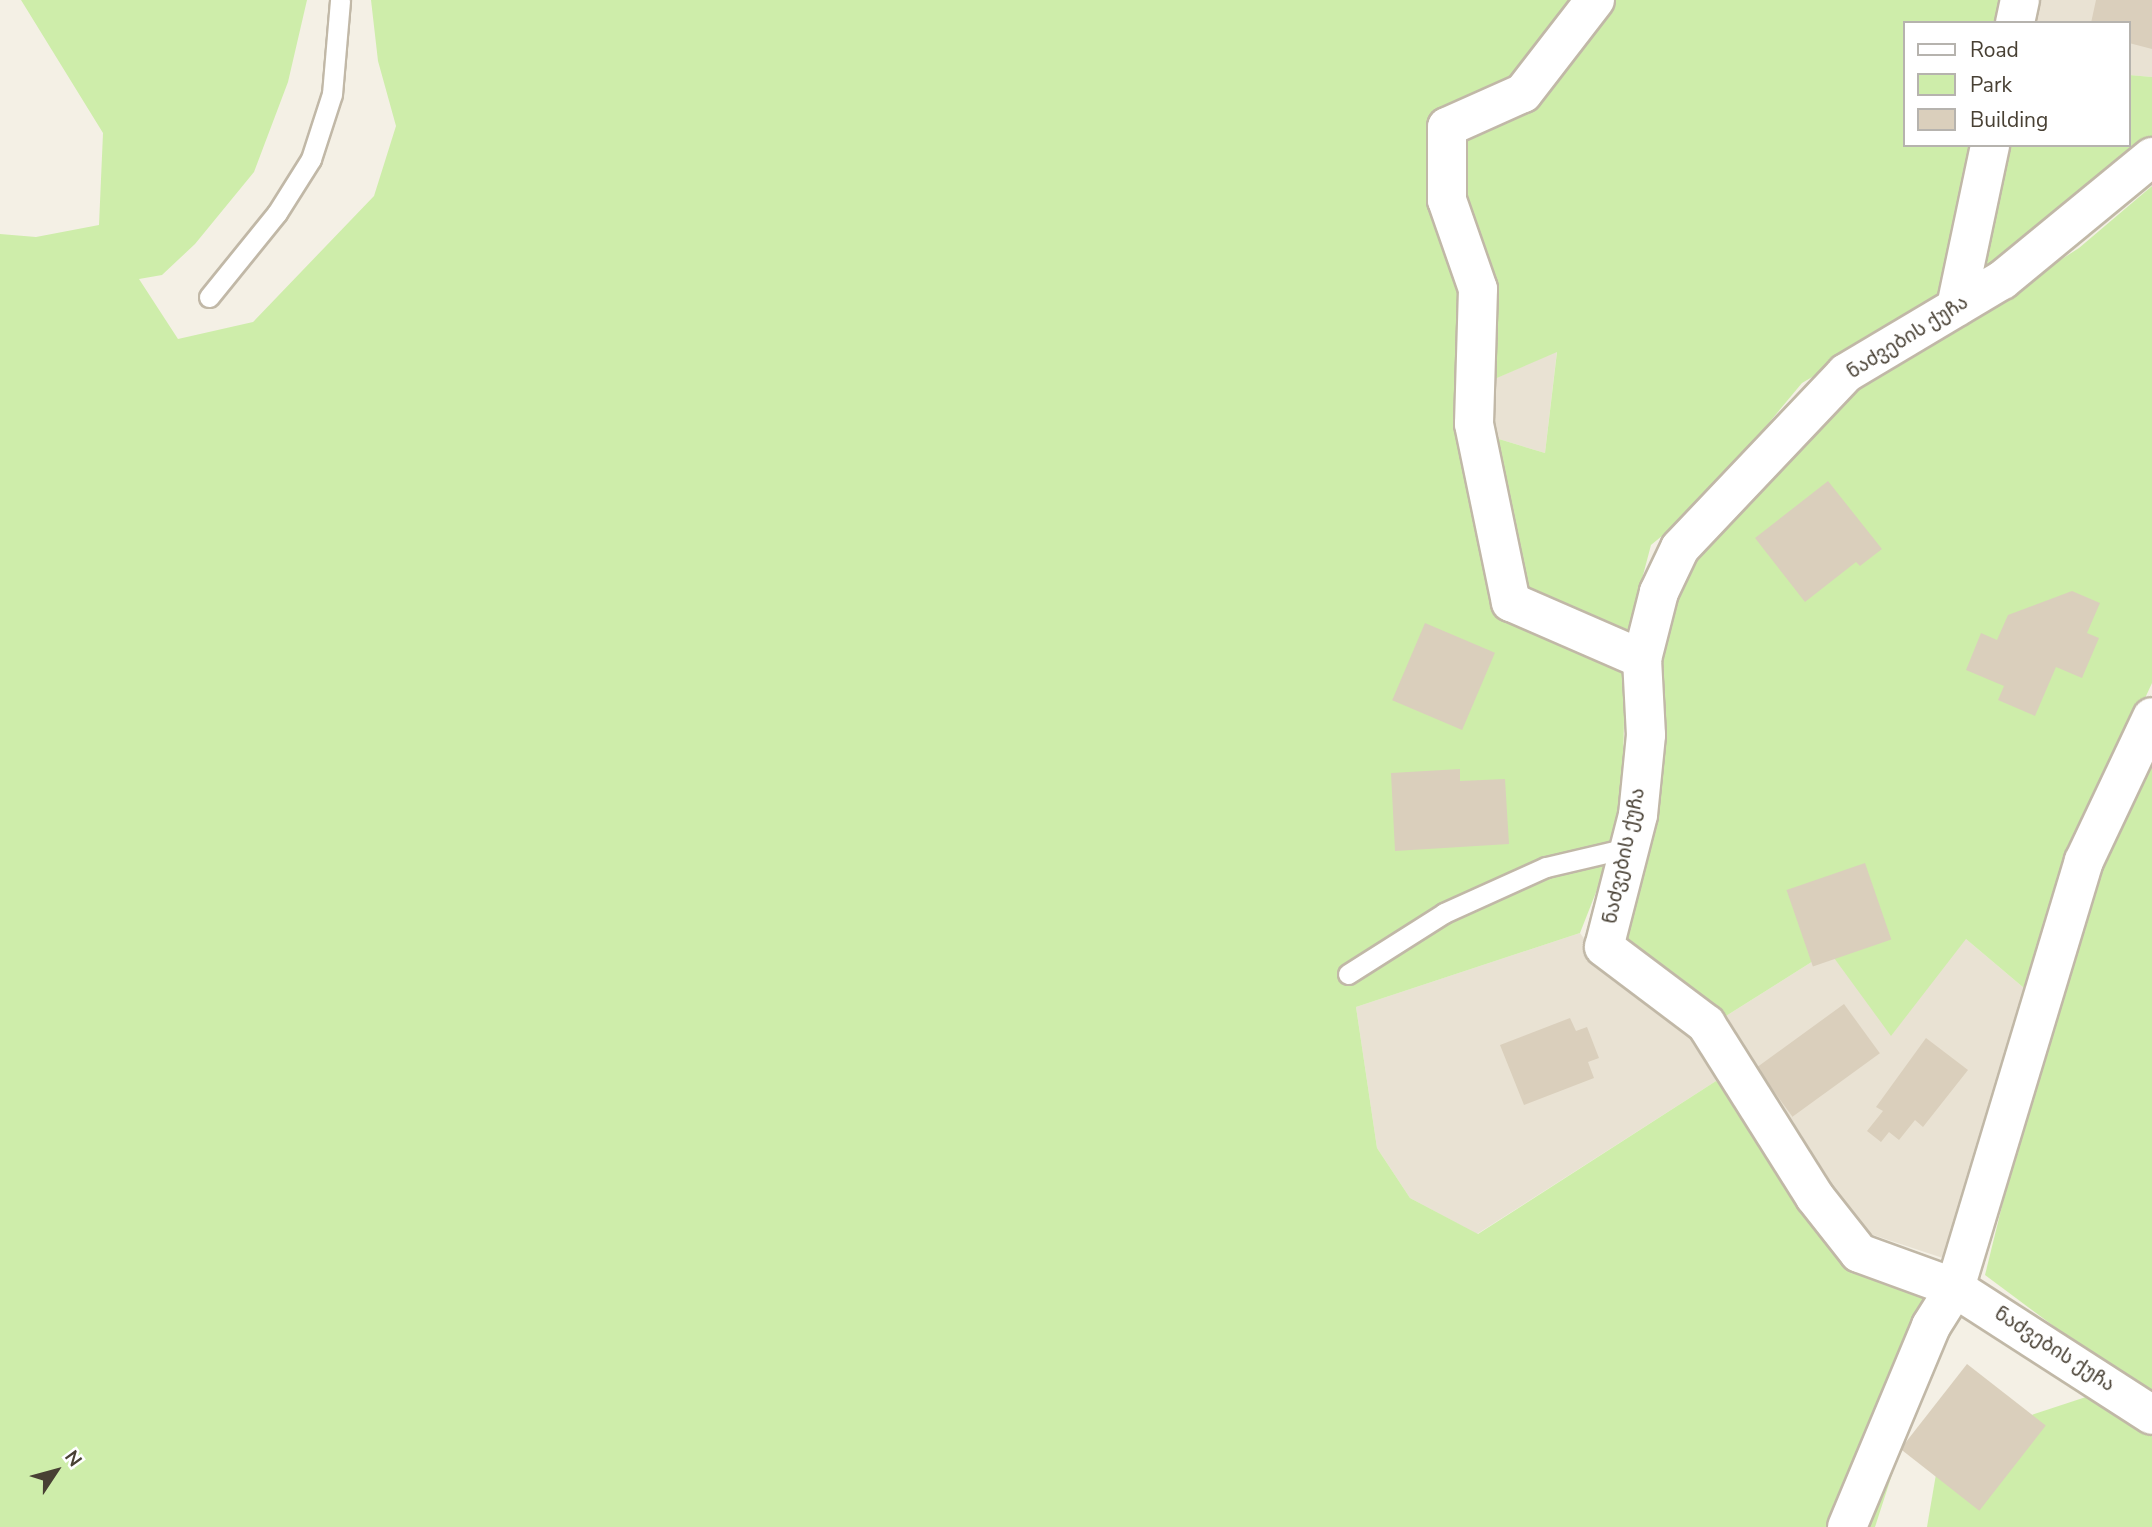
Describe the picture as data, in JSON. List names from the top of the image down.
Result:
{
  "streets": {
    "street": ["ნაძვების ქუჩა"]
  },
  "legend": ["Road", "Park", "Building"],
  "north": "top right"
}
